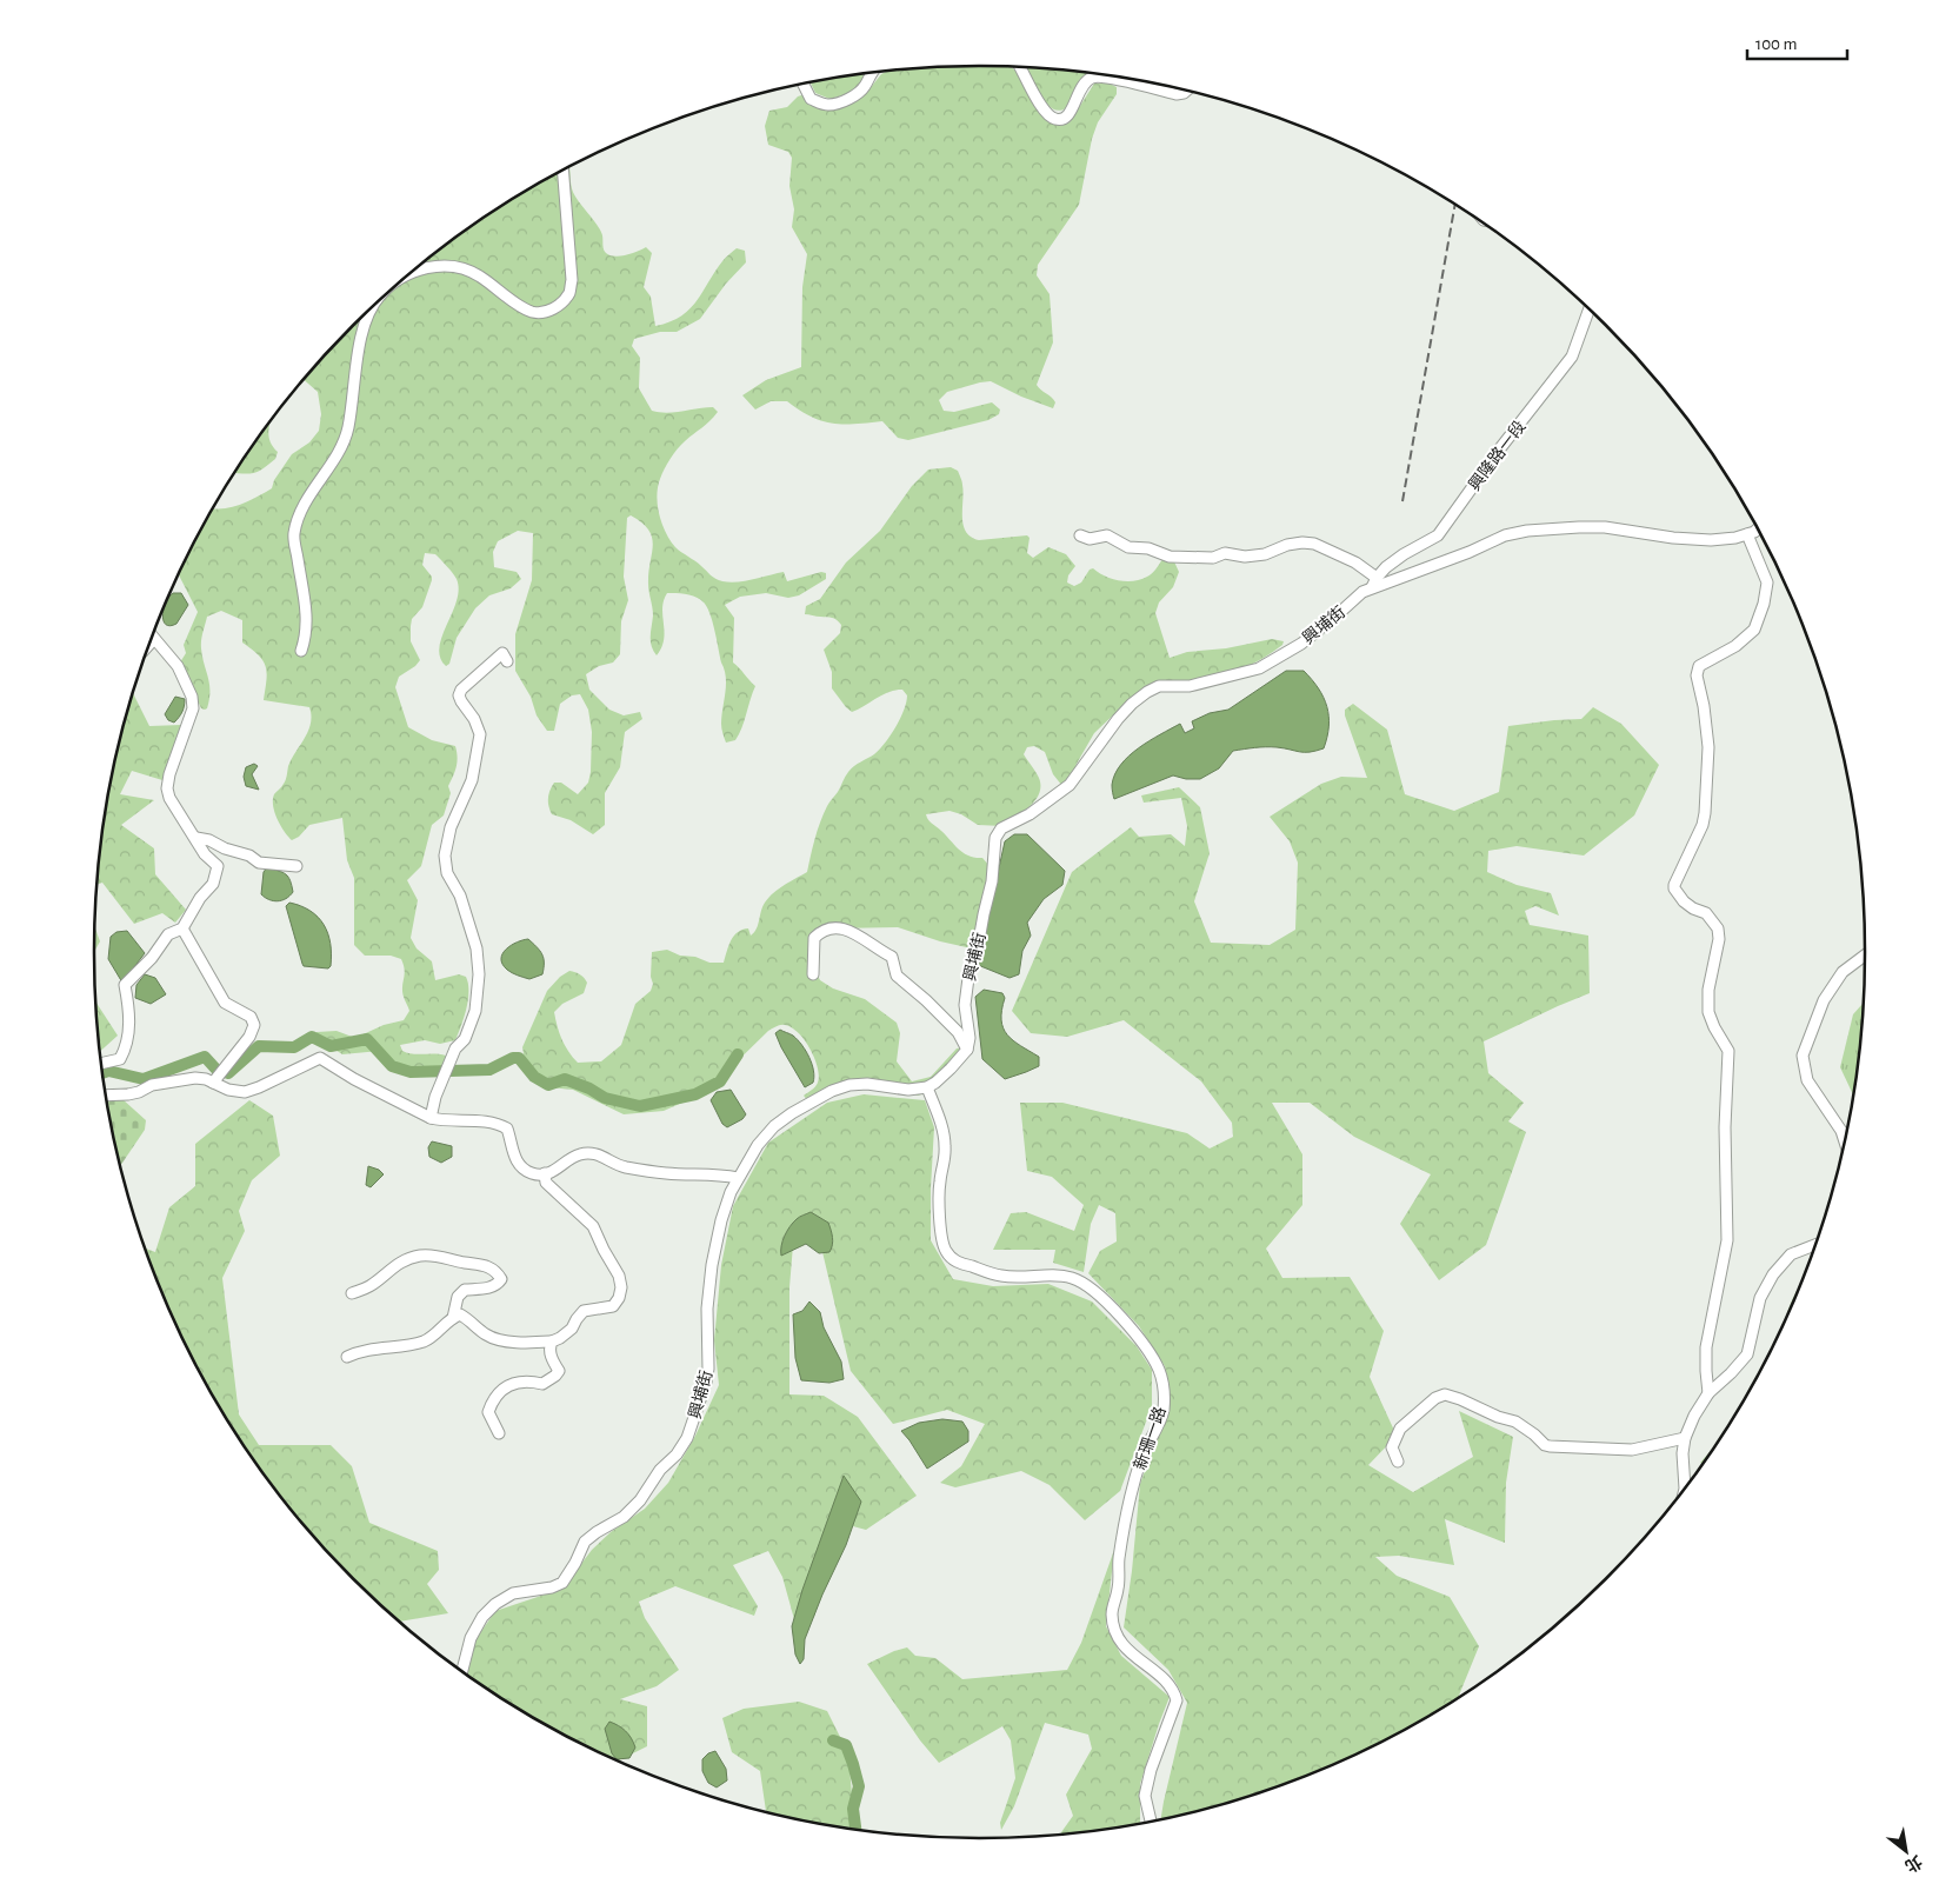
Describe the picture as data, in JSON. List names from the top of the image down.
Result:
{
  "streets": {
    "street": ["興隆路一段", "興埔街", "新珊一路"]
  },
  "crossings": [
    ["興隆路一段", "興埔街"],
    ["興埔街", "新珊一路"]
  ],
  "scale_bar": "100 m",
  "north": "bottom right"
}
